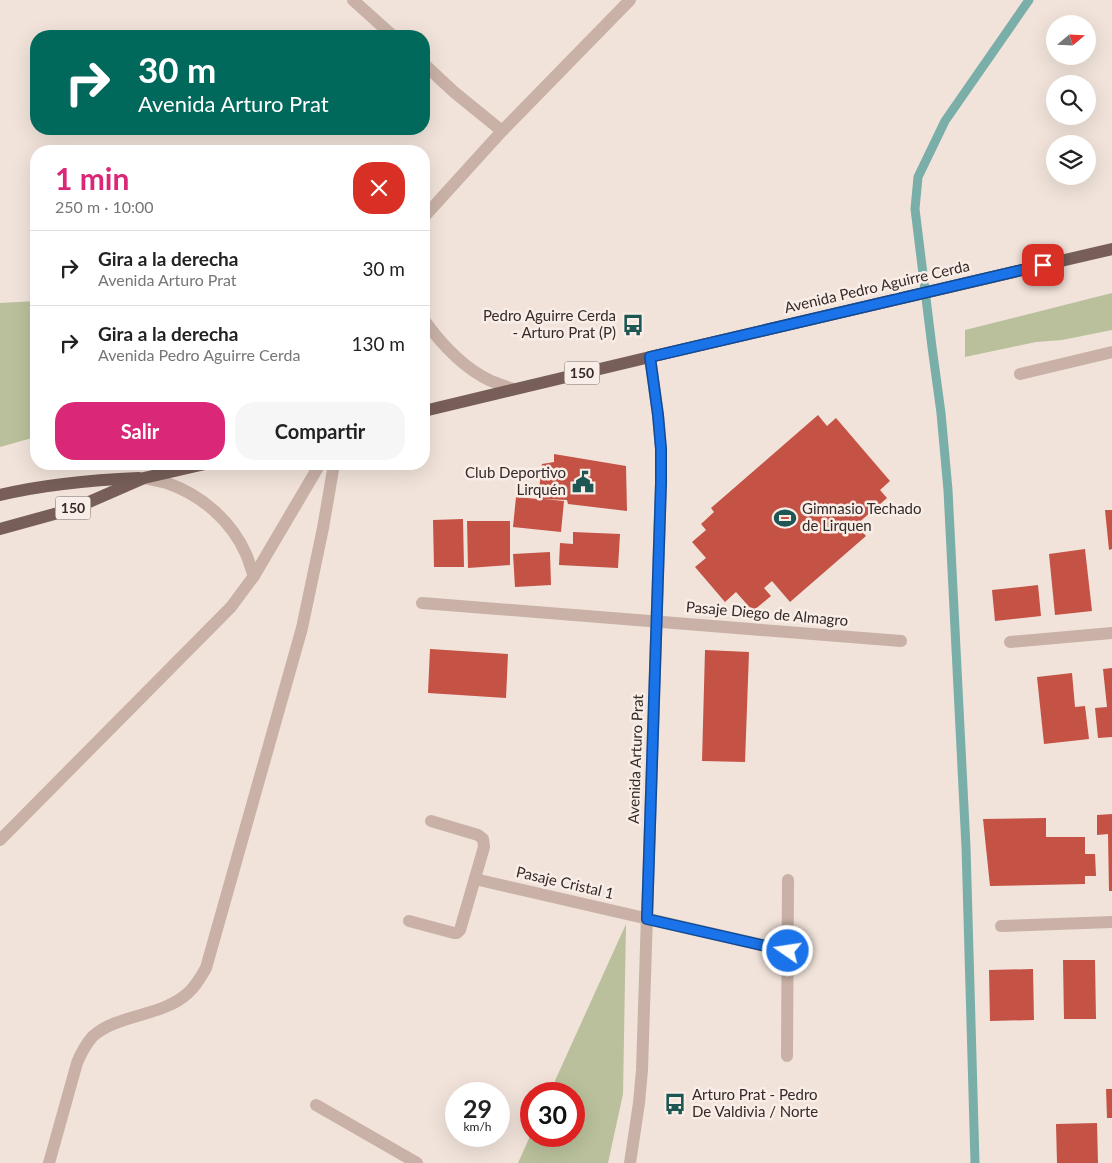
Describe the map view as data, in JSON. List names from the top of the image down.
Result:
{
  "streets": {
    "main road": ["Avenida Pedro Aguirre Cerda", "150"],
    "street": ["Pasaje Diego de Almagro", "Avenida Arturo Prat", "Pasaje Cristal 1"]
  },
  "crossings": [
    ["Avenida Pedro Aguirre Cerda", "150"],
    ["Avenida Pedro Aguirre Cerda", "Avenida Arturo Prat"],
    ["150", "Avenida Arturo Prat"],
    ["Pasaje Diego de Almagro", "Avenida Arturo Prat"],
    ["Avenida Arturo Prat", "Pasaje Cristal 1"]
  ],
  "places": {
    "bus stop": ["Pedro Aguirre Cerda - Arturo Prat (P)", "Arturo Prat - Pedro De Valdivia / Norte"],
    "public building": ["Club Deportivo Lirquén"],
    "sports": ["Gimnasio Techado de Lirquen"]
  },
  "north": "right",
  "page": {
    "turn": ["30 m", "Avenida Arturo Prat"],
    "heading": ["1 min", "250 m · 10:00"],
    "list": [
      {
        "name": "Gira a la derecha",
        "note": "Avenida Arturo Prat",
        "value": "30 m"
      },
      {
        "name": "Gira a la derecha",
        "note": "Avenida Pedro Aguirre Cerda",
        "value": "130 m"
      }
    ],
    "buttons": ["Salir", "Compartir"],
    "speed": "29 km/h",
    "limit": "30"
  }
}
